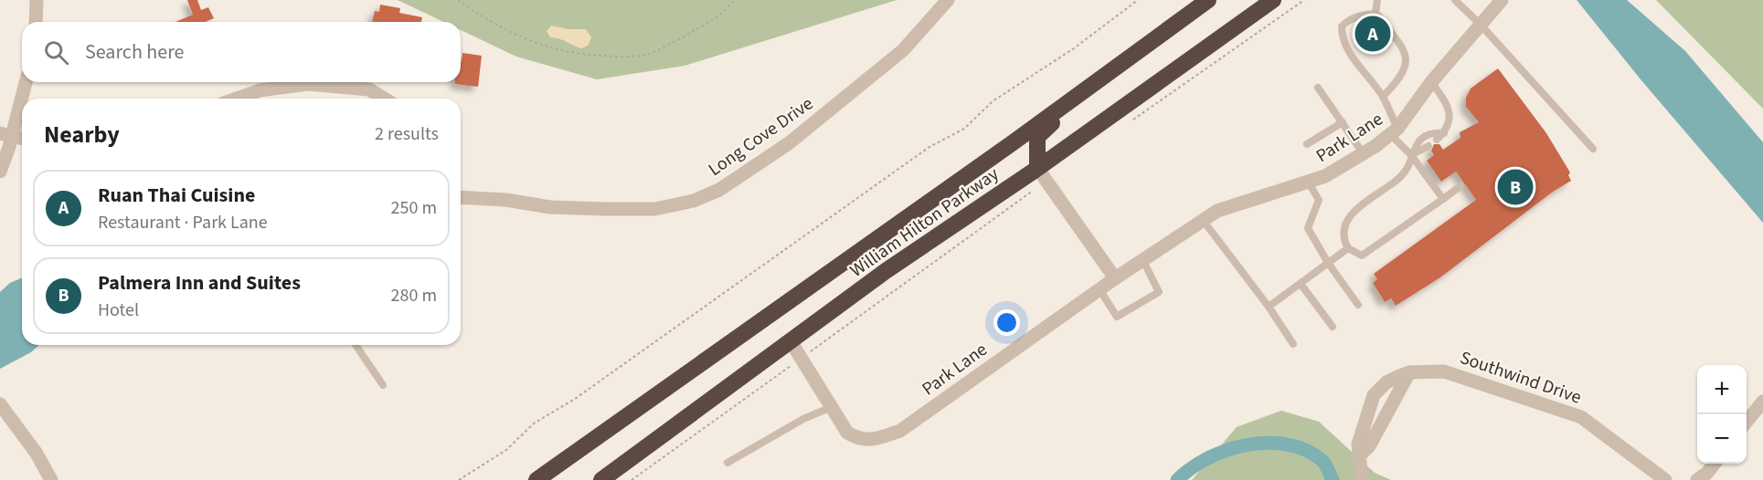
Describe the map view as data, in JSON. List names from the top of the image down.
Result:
{
  "streets": {
    "highway": ["William Hilton Parkway"],
    "street": ["Long Cove Drive", "Park Lane", "Southwind Drive"]
  },
  "crossings": [
    ["Park Lane", "William Hilton Parkway"]
  ],
  "page": {
    "pins": ["A", "B"],
    "search": "Search here",
    "heading": ["Nearby", "2 results"],
    "list": [
      {
        "mark": "A",
        "name": "Ruan Thai Cuisine",
        "note": "Restaurant · Park Lane",
        "value": "250 m"
      },
      {
        "mark": "B",
        "name": "Palmera Inn and Suites",
        "note": "Hotel",
        "value": "280 m"
      }
    ],
    "map_buttons": ["+", "−"]
  }
}
